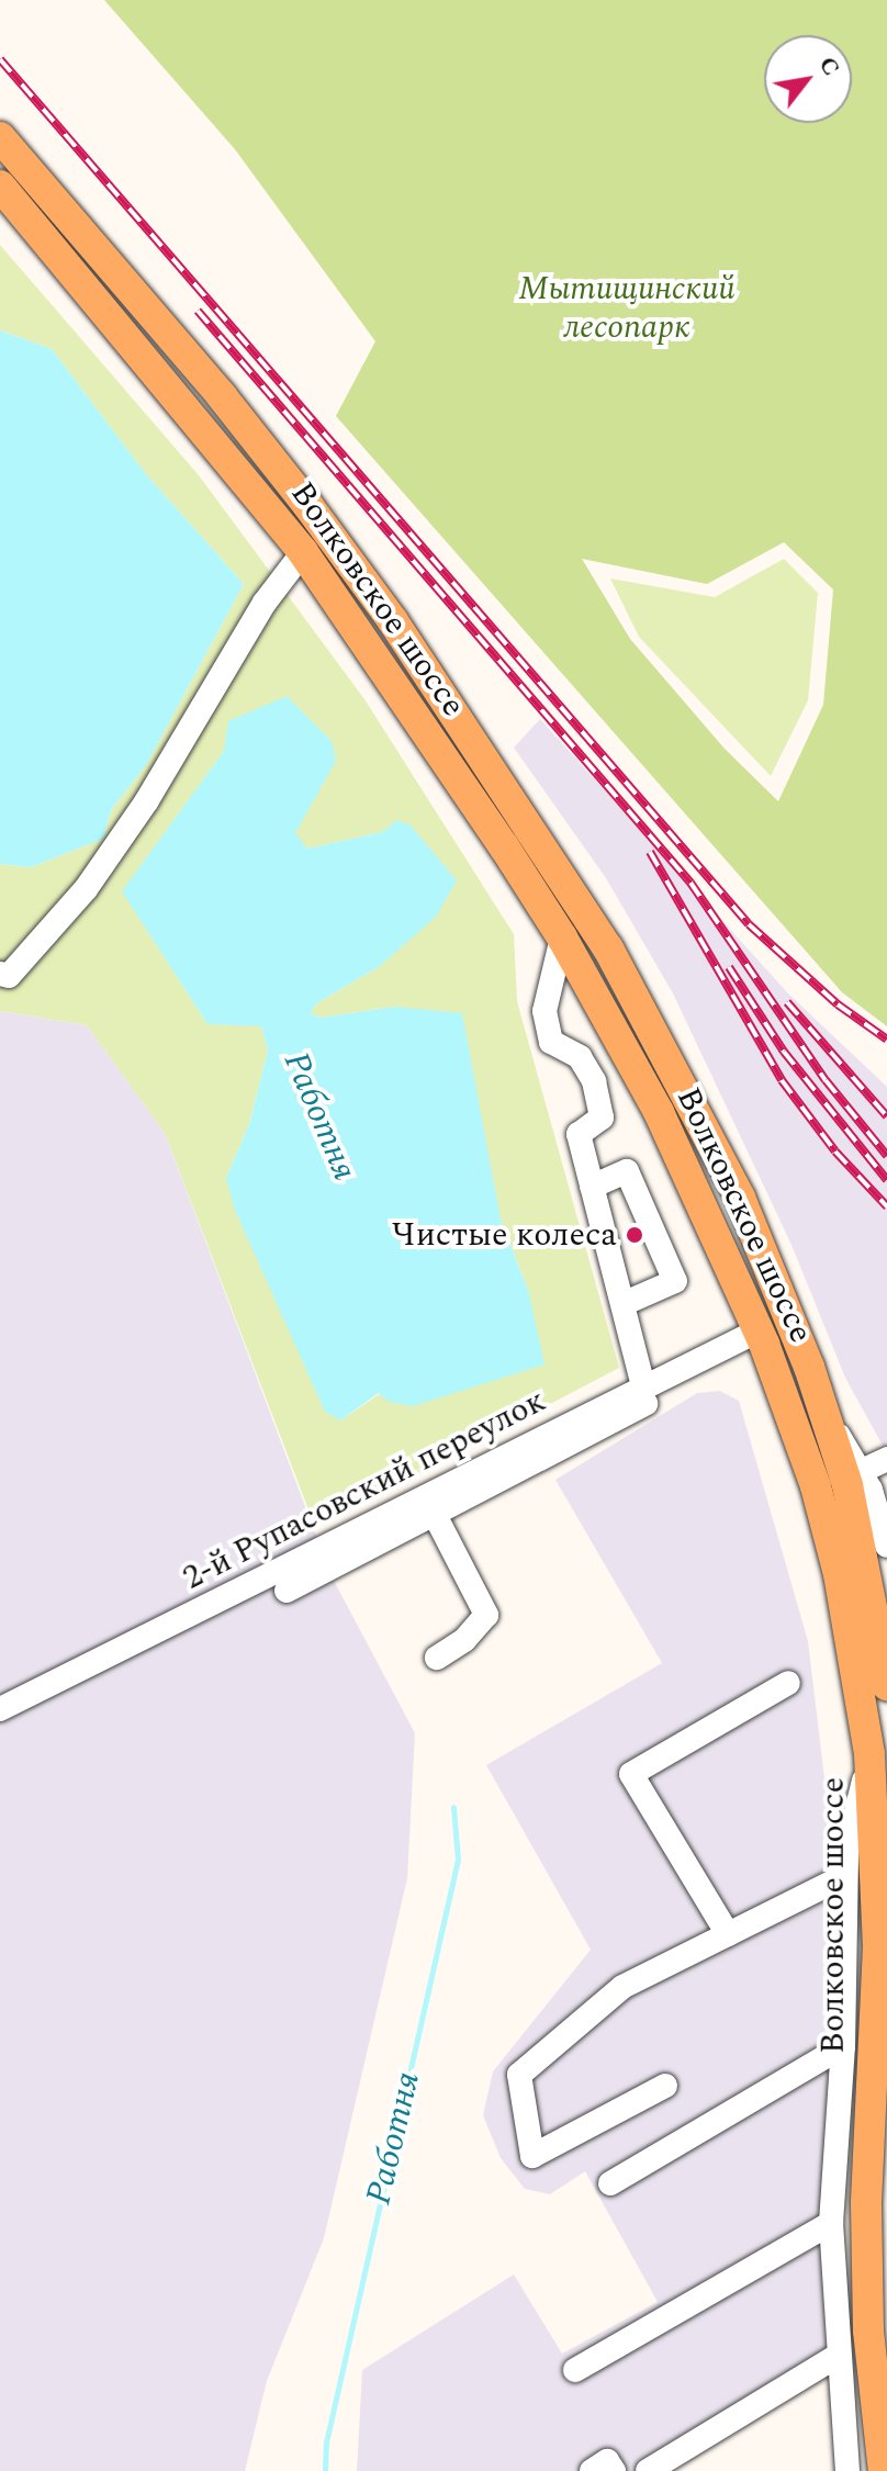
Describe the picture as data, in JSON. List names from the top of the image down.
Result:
{
  "streets": {
    "main road": ["Волковское шоссе"],
    "street": ["2-й Рупасовский переулок"]
  },
  "crossings": [
    ["Волковское шоссе", "2-й Рупасовский переулок"]
  ],
  "water": ["Работня"],
  "parks": ["Мытищинский лесопарк"],
  "places": ["Чистые колеса"],
  "north": "top right"
}
